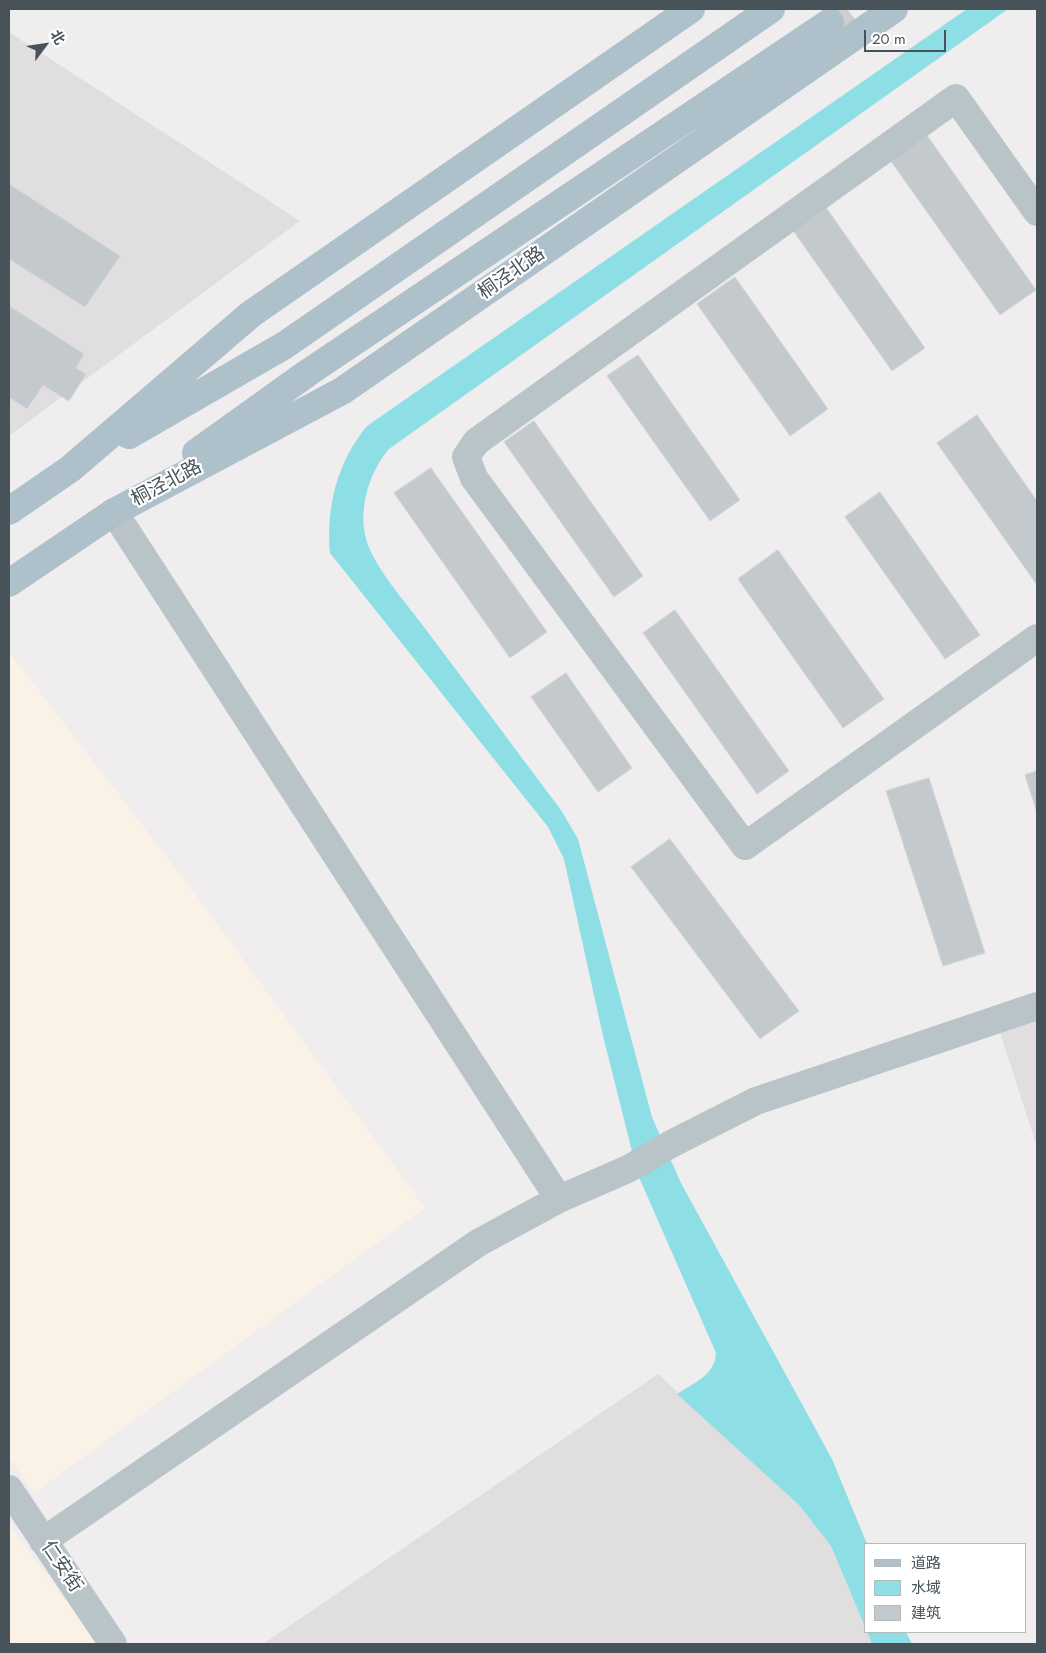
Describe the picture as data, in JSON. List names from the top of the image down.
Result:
{
  "streets": {
    "main road": ["桐泾北路"],
    "street": ["仁安街"]
  },
  "legend": ["道路", "水域", "建筑"],
  "scale_bar": "20 m",
  "north": "top right"
}
